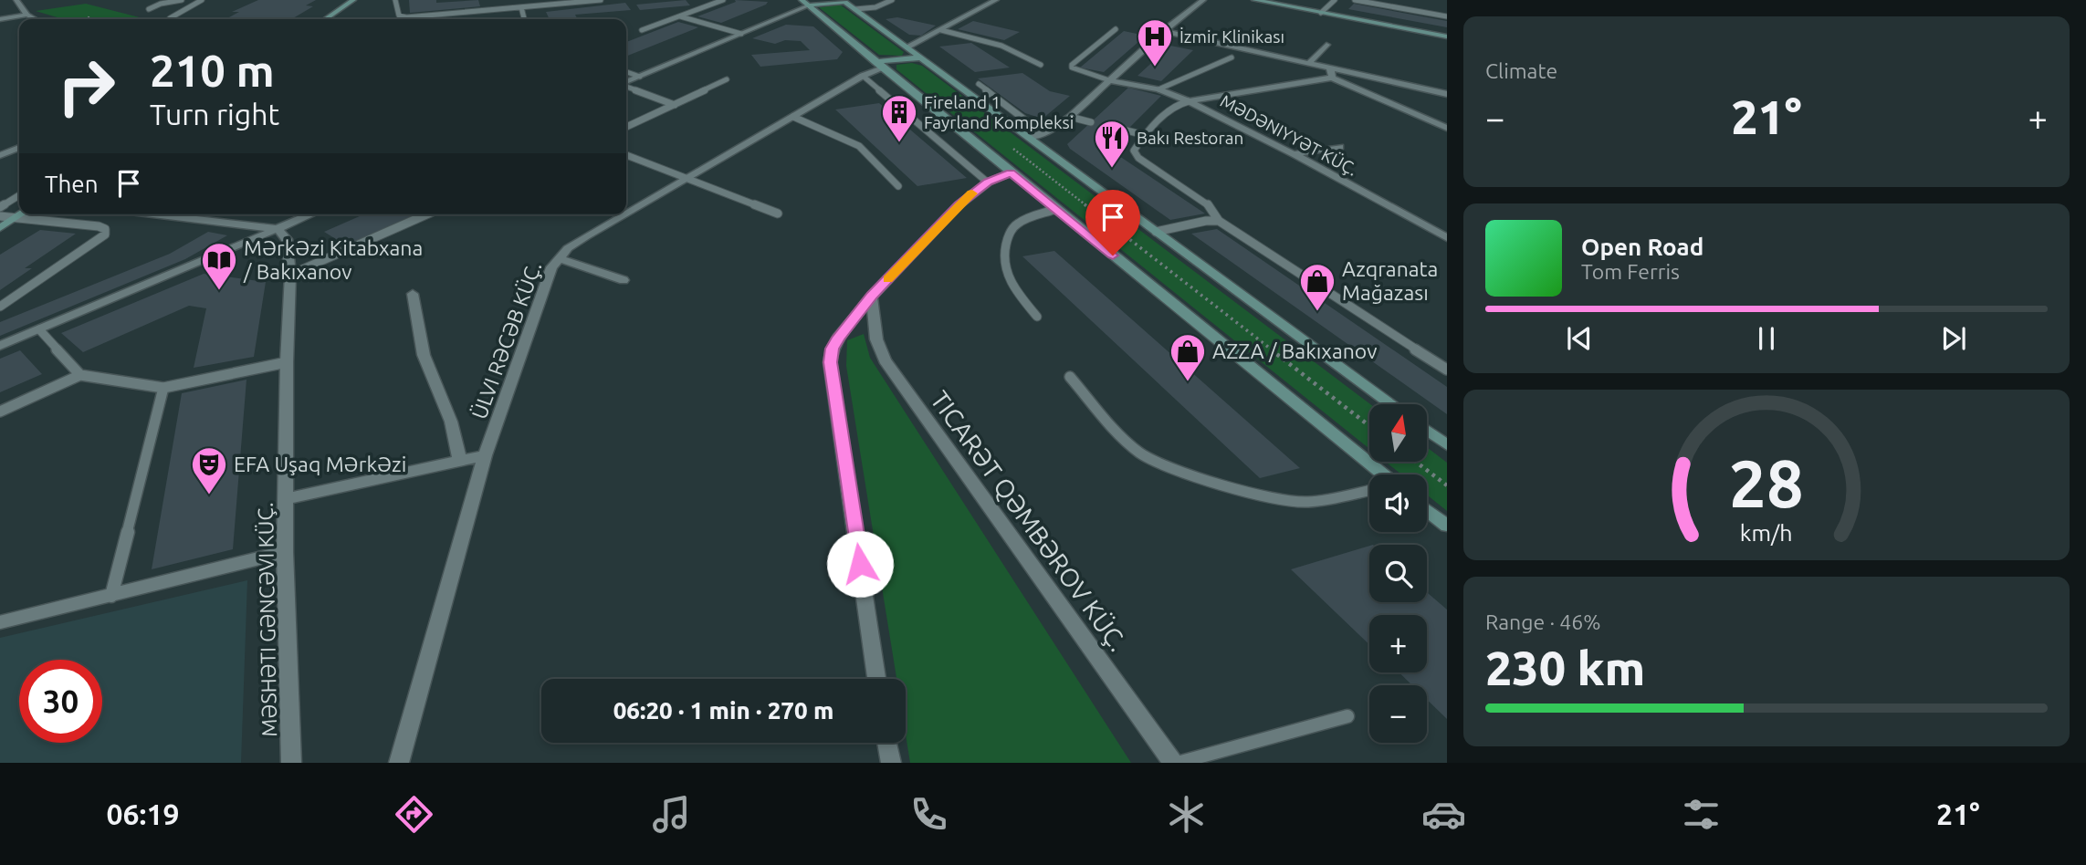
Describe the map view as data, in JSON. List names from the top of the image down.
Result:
{
  "streets": {
    "street": [
      "MƏDƏNIYYƏT KÜÇ.",
      "ÜLVI RƏCƏB KÜÇ.",
      "TICARƏT QƏMBƏROV KÜÇ.",
      "MƏSHƏTI GƏNCƏVI KÜÇ."
    ]
  },
  "places": {
    "hospital": ["İzmir Klinikası"],
    "building": ["Fireland 1 Fayrland Kompleksi"],
    "restaurant": ["Bakı Restoran"],
    "library": ["Mərkəzi Kitabxana / Bakıxanov"],
    "shop": ["Azqranata Mağazası", "AZZA / Bakıxanov"],
    "theatre": ["EFA Uşaq Mərkəzi"]
  },
  "north": "top",
  "page": {
    "tile": [
      "Climate",
      ["Range · 46%", "230 km"]
    ],
    "turn": ["210 m", "Turn right"],
    "heat": ["−", "21°", "+"],
    "then": "Then",
    "song": ["Open Road", "Tom Ferris"],
    "map_buttons": ["+", "−"],
    "limit": "30",
    "trip": "06:20 · 1 min · 270 m",
    "tabs": ["06:19", "21°"],
    "gauge": ["28", "km/h"]
  }
}
